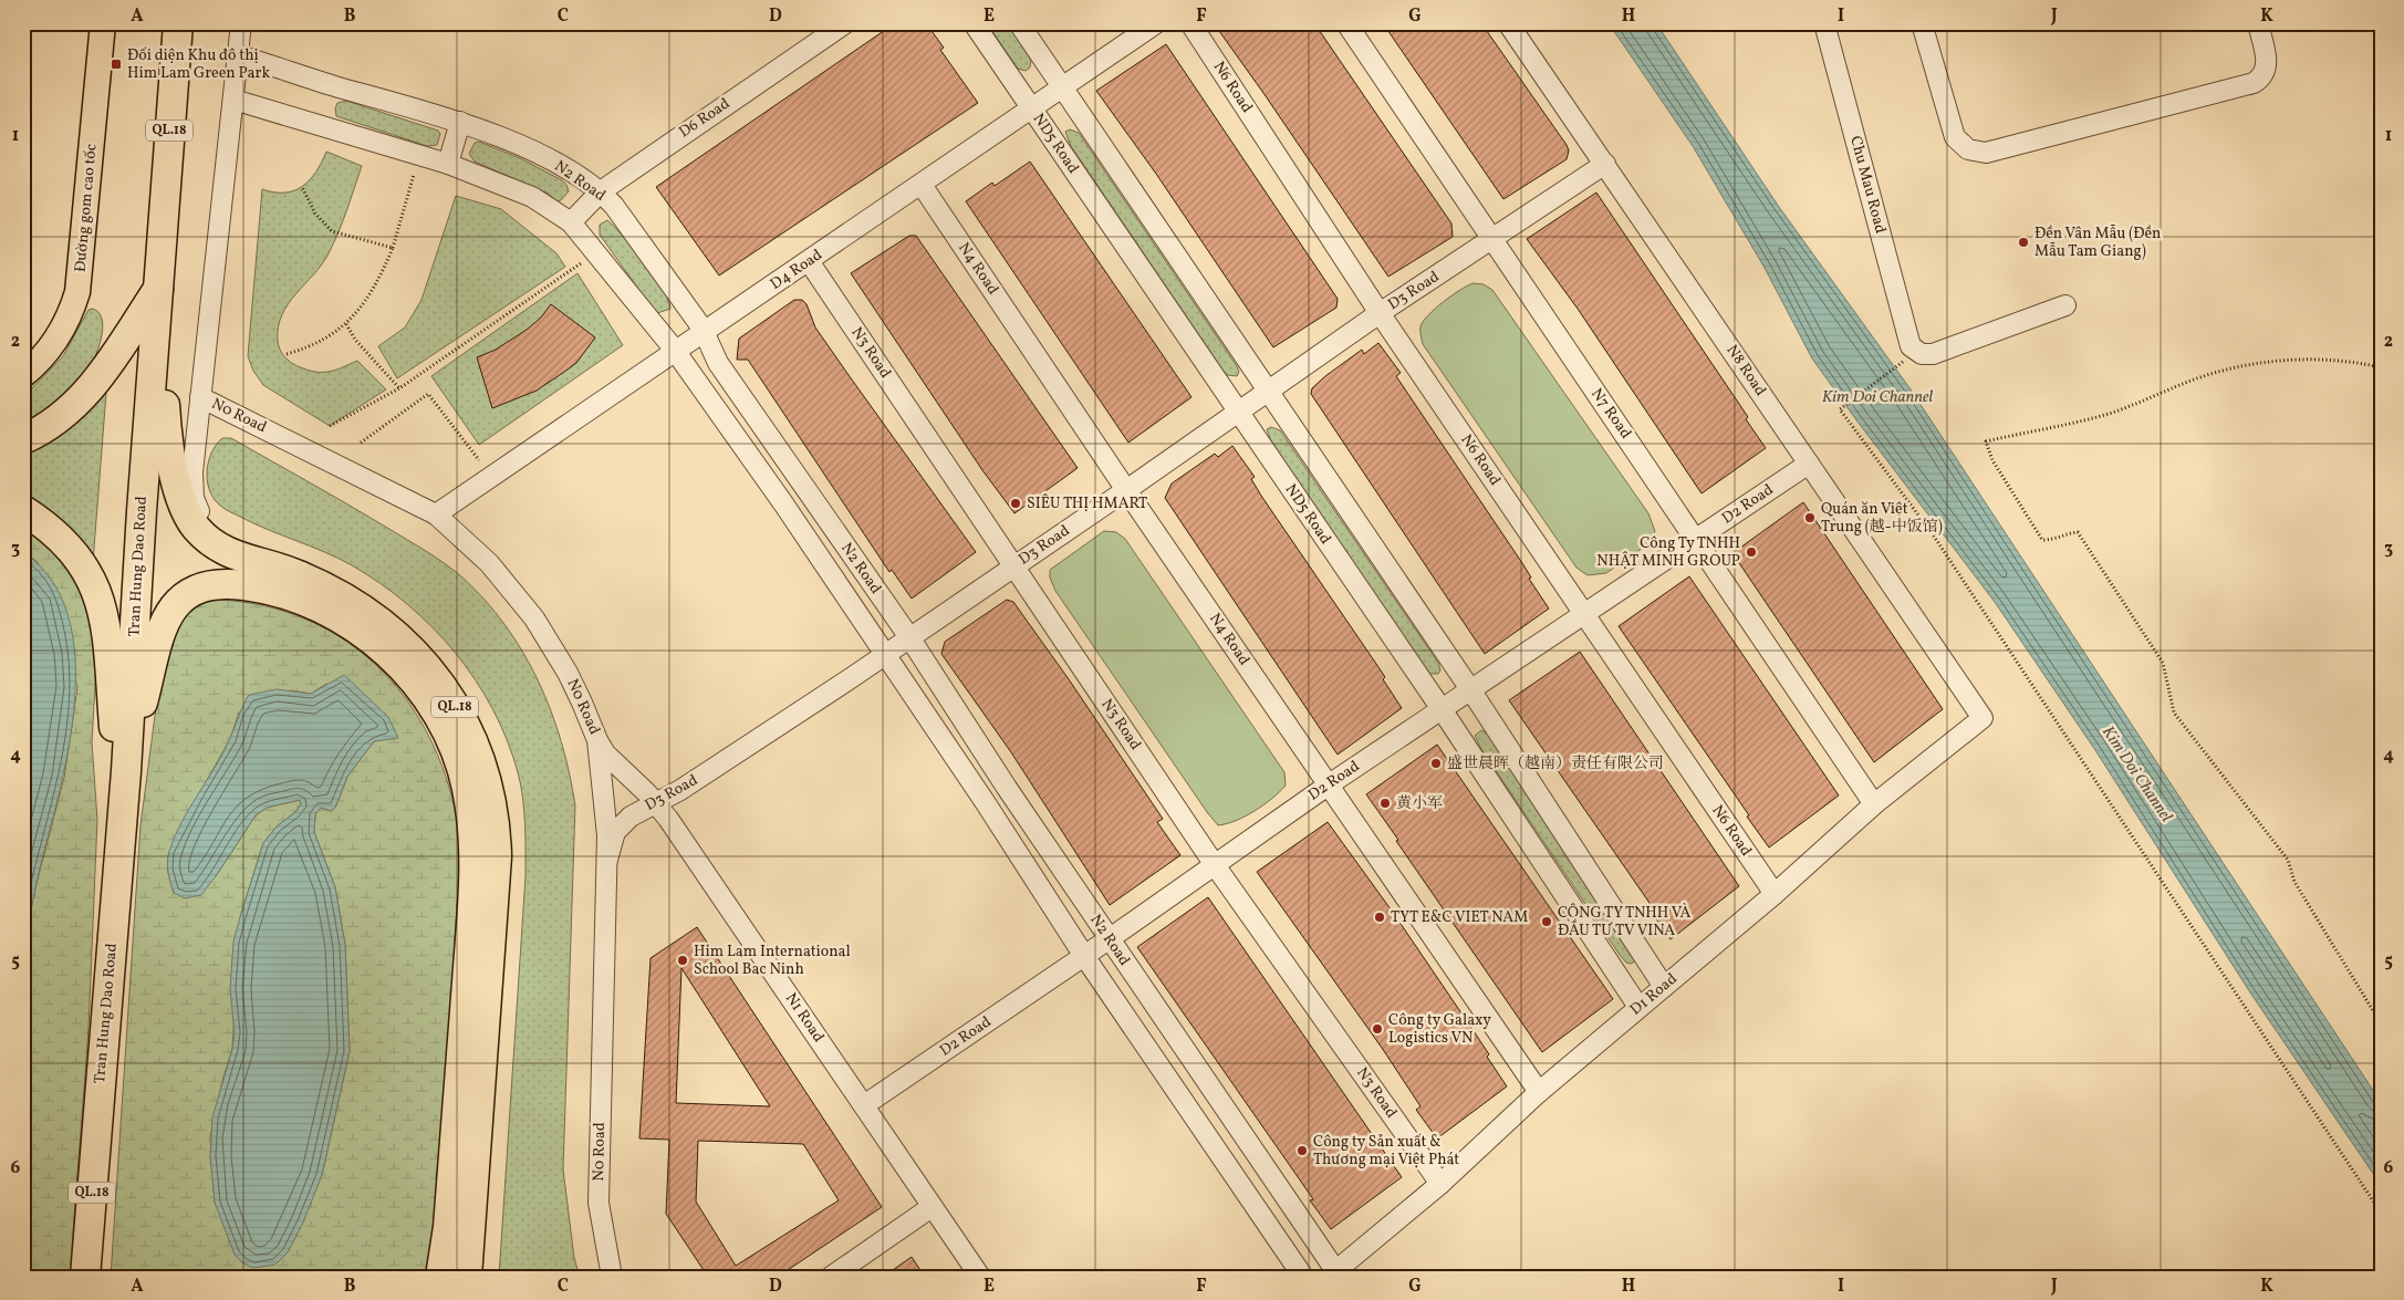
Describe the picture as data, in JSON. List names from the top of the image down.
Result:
{
  "streets": {
    "highway": ["QL.18", "Tran Hung Dao Road"],
    "main road": ["Đường gom cao tốc"],
    "street": [
      "N6 Road",
      "D6 Road",
      "ND5 Road",
      "N2 Road",
      "Chu Mau Road",
      "N4 Road",
      "D4 Road",
      "D3 Road",
      "N3 Road",
      "N8 Road",
      "N7 Road",
      "N0 Road",
      "D2 Road",
      "D1 Road",
      "N1 Road"
    ]
  },
  "crossings": [
    ["N6 Road", "D3 Road"],
    ["N6 Road", "D2 Road"],
    ["N6 Road", "D1 Road"],
    ["D6 Road", "N2 Road"],
    ["QL.18", "Tran Hung Dao Road"],
    ["ND5 Road", "D4 Road"],
    ["ND5 Road", "D3 Road"],
    ["ND5 Road", "D2 Road"],
    ["ND5 Road", "D1 Road"],
    ["N2 Road", "D4 Road"],
    ["N2 Road", "D3 Road"],
    ["N2 Road", "D2 Road"],
    ["N2 Road", "D1 Road"],
    ["N4 Road", "D4 Road"],
    ["N4 Road", "D3 Road"],
    ["N4 Road", "D2 Road"],
    ["N4 Road", "D1 Road"],
    ["D4 Road", "N3 Road"],
    ["D4 Road", "N0 Road"],
    ["D3 Road", "N3 Road"],
    ["D3 Road", "N8 Road"],
    ["D3 Road", "N7 Road"],
    ["D3 Road", "N0 Road"],
    ["D3 Road", "N1 Road"],
    ["N3 Road", "D2 Road"],
    ["N3 Road", "D1 Road"],
    ["N8 Road", "D2 Road"],
    ["N8 Road", "D1 Road"],
    ["N7 Road", "D2 Road"],
    ["N7 Road", "D1 Road"],
    ["N0 Road", "N1 Road"],
    ["D2 Road", "N1 Road"]
  ],
  "water": ["Kim Doi Channel"],
  "places": {
    "transit": ["Đối diện Khu đô thị Him Lam Green Park"],
    "other": [
      "Đền Vân Mẫu (Đền Mẫu Tam Giang)",
      "SIÊU THỊ HMART",
      "Quán ăn Việt Trung (越-中饭馆)",
      "Công Ty TNHH NHẬT MINH GROUP",
      "盛世晨晖（越南）责任有限公司",
      "黄小军",
      "TYT E&C VIET NAM",
      "CÔNG TY TNHH VÀ ĐẦU TƯ TV VINA",
      "Him Lam International School Bac Ninh",
      "Công ty Galaxy Logistics VN",
      "Công ty Sản xuất & Thương mại Việt Phát"
    ]
  },
  "grid": {
    "columns": [
      "A",
      "B",
      "C",
      "D",
      "E",
      "F",
      "G",
      "H",
      "I",
      "J",
      "K"
    ],
    "rows": [
      "1",
      "2",
      "3",
      "4",
      "5",
      "6"
    ]
  }
}
